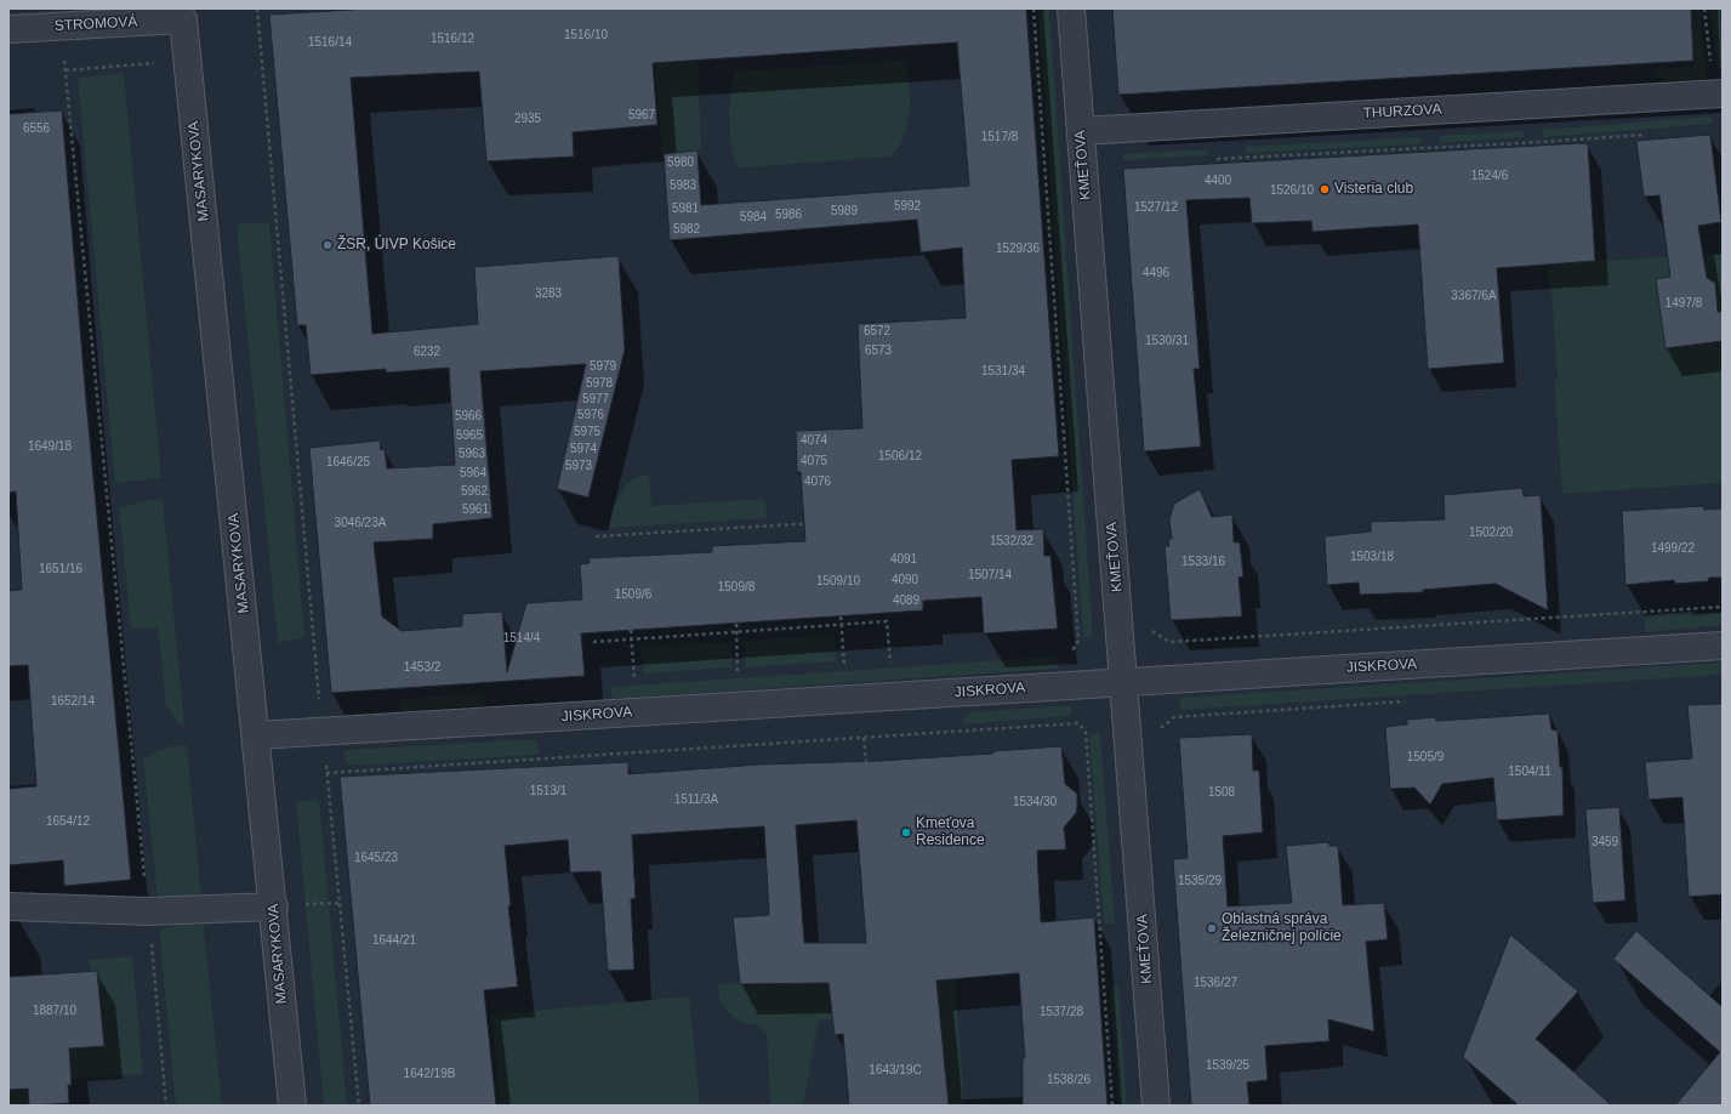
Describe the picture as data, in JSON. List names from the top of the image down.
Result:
{
  "streets": {
    "street": [
      "STROMOVÁ",
      "THURZOVA",
      "KMEŤOVA",
      "MASARYKOVA",
      "JISKROVA"
    ]
  },
  "crossings": [
    ["STROMOVÁ", "MASARYKOVA"],
    ["THURZOVA", "KMEŤOVA"],
    ["KMEŤOVA", "JISKROVA"],
    ["MASARYKOVA", "JISKROVA"]
  ],
  "places": [
    "Visteria club",
    "ŽSR, ÚIVP Košice",
    "Kmeťova Residence",
    "Oblastná správa Železničnej polície"
  ],
  "house_numbers": [
    "1516/10",
    "1516/12",
    "1516/14",
    "5967",
    "2935",
    "6556",
    "1517/8",
    "5980",
    "1524/6",
    "4400",
    "5983",
    "1526/10",
    "5992",
    "1527/12",
    "5981",
    "5989",
    "5986",
    "5984",
    "5982",
    "1529/36",
    "4496",
    "3283",
    "3367/6A",
    "1497/8",
    "6572",
    "1530/31",
    "6573",
    "6232",
    "5979",
    "1531/34",
    "5978",
    "5977",
    "5976",
    "5966",
    "5975",
    "5965",
    "4074",
    "1649/18",
    "5974",
    "5963",
    "1506/12",
    "4075",
    "1646/25",
    "5973",
    "5964",
    "4076",
    "5962",
    "5961",
    "3046/23A",
    "1502/20",
    "1532/32",
    "1499/22",
    "1503/18",
    "4091",
    "1533/16",
    "1651/16",
    "1507/14",
    "4090",
    "1509/10",
    "1509/8",
    "1509/6",
    "4089",
    "1514/4",
    "1453/2",
    "1652/14",
    "1505/9",
    "1504/11",
    "1513/1",
    "1508",
    "1511/3A",
    "1534/30",
    "1654/12",
    "3459",
    "1645/23",
    "1535/29",
    "1644/21",
    "1536/27",
    "1887/10",
    "1537/28",
    "1539/25",
    "1643/19C",
    "1642/19B",
    "1538/26"
  ]
}
